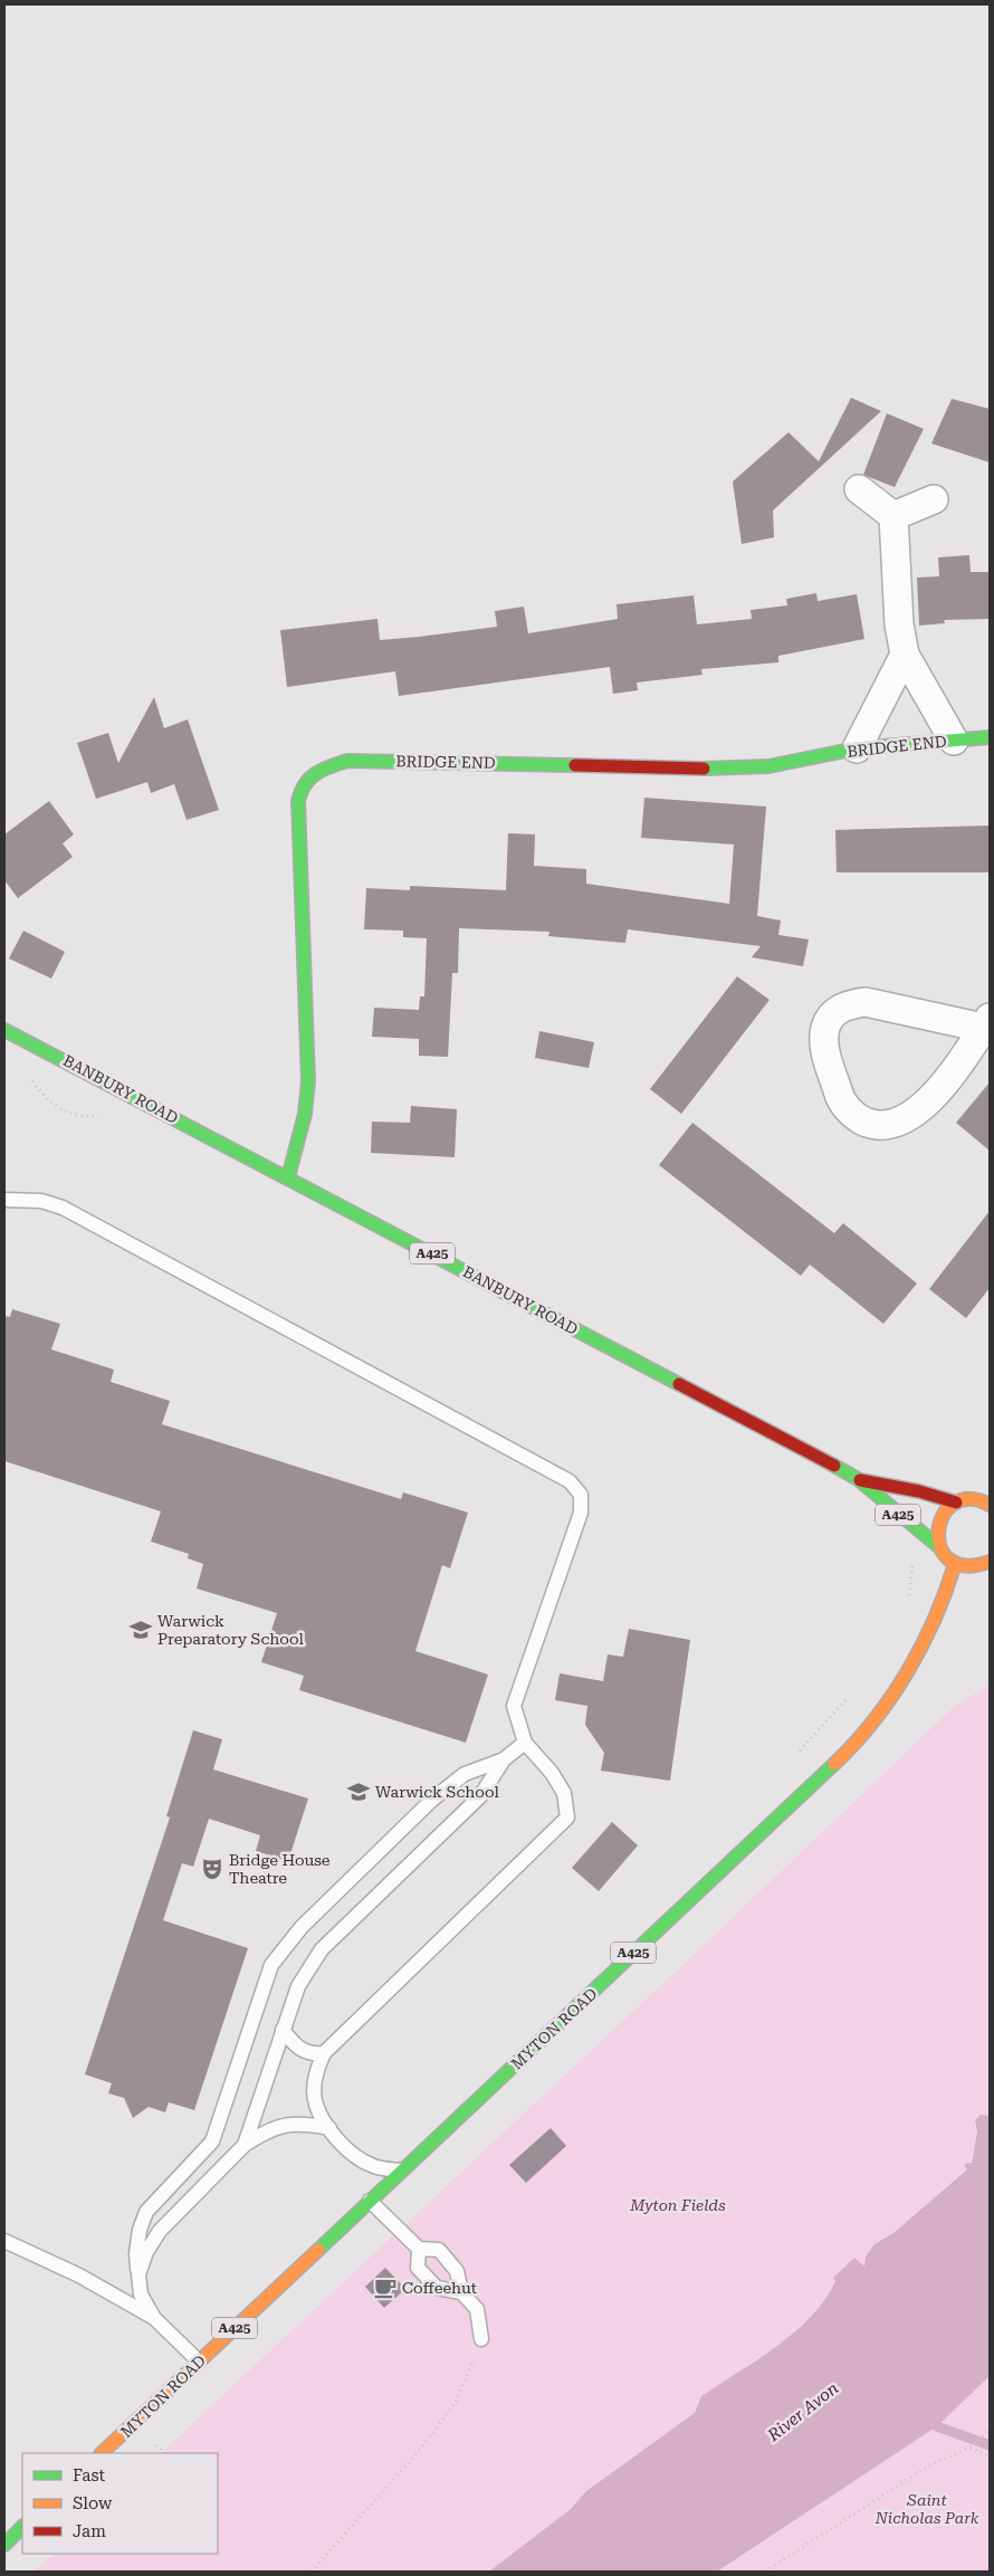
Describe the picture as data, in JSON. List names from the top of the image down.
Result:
{
  "streets": {
    "main road": [
      "BRIDGE END",
      "BANBURY ROAD",
      "A425",
      "MYTON ROAD"
    ]
  },
  "crossings": [
    ["BRIDGE END", "BANBURY ROAD"],
    ["BANBURY ROAD", "MYTON ROAD"]
  ],
  "water": ["River Avon"],
  "parks": ["Myton Fields", "Saint Nicholas Park"],
  "places": {
    "school or university": ["Warwick Preparatory School", "Warwick School"],
    "theatre": ["Bridge House Theatre"],
    "cafe": ["Coffeehut"]
  },
  "legend": ["Fast", "Slow", "Jam"]
}
